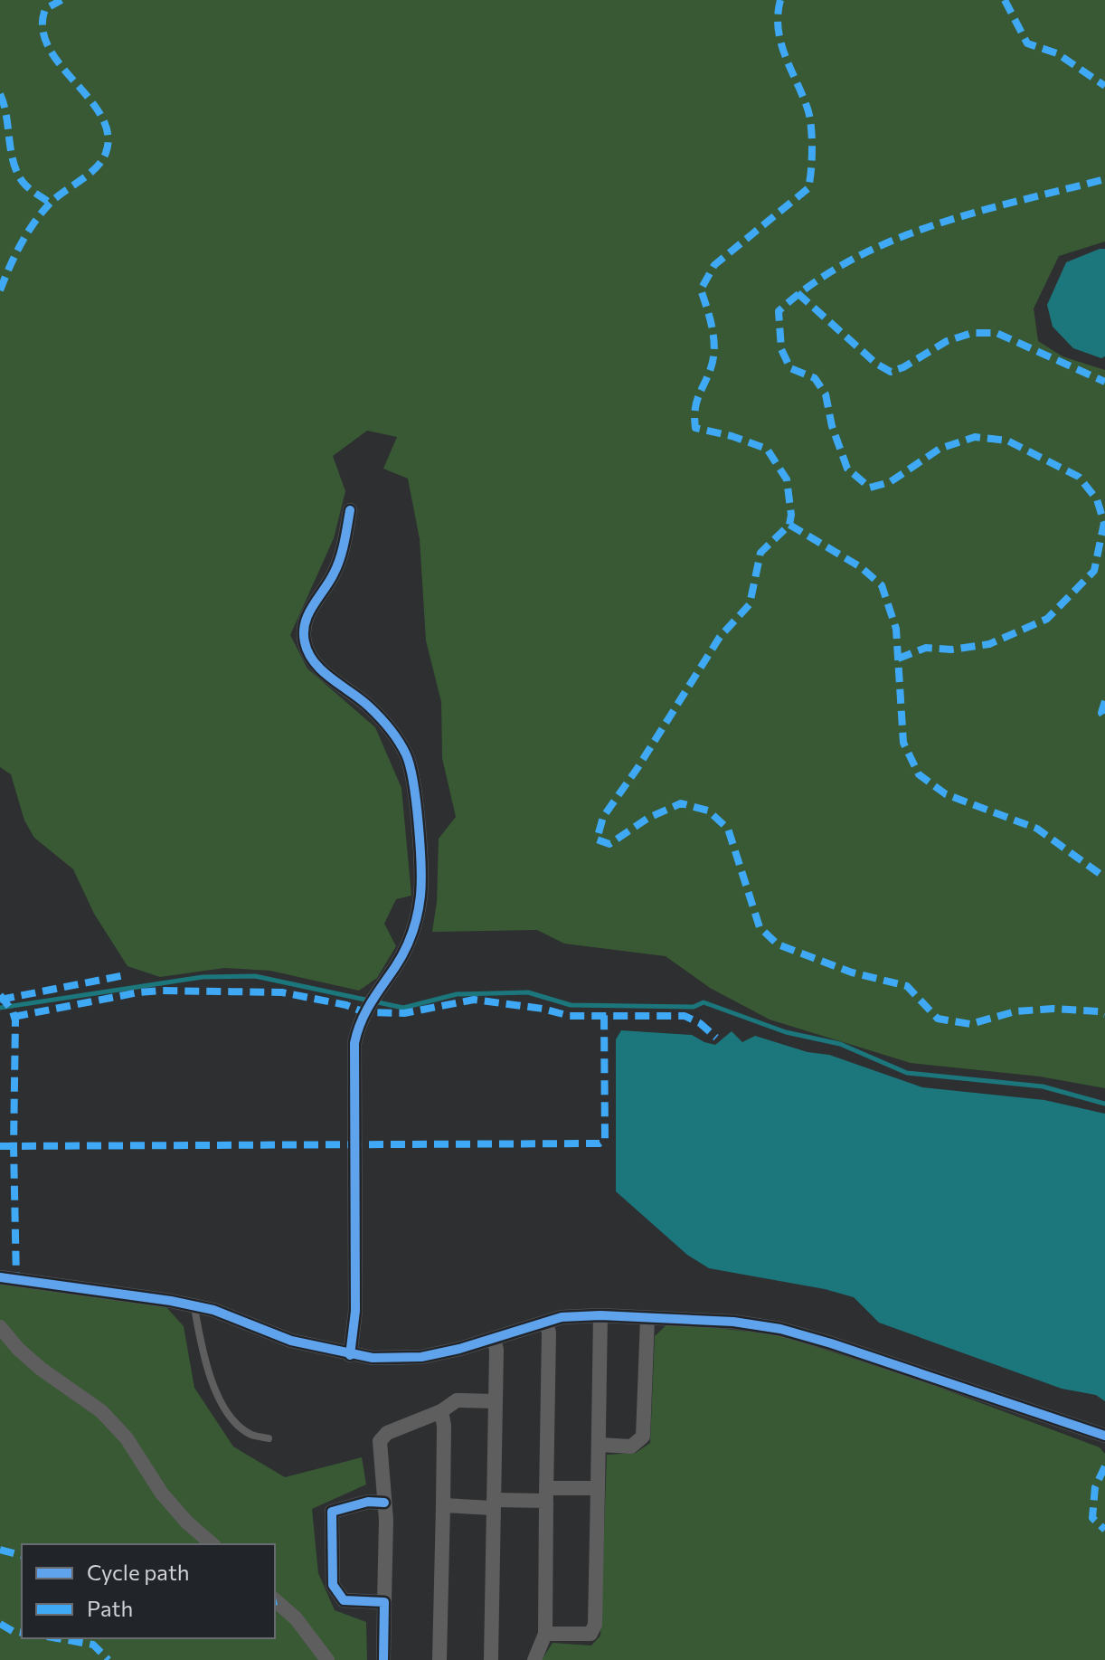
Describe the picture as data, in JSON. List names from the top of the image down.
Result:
{
  "legend": ["Cycle path", "Path"]
}
